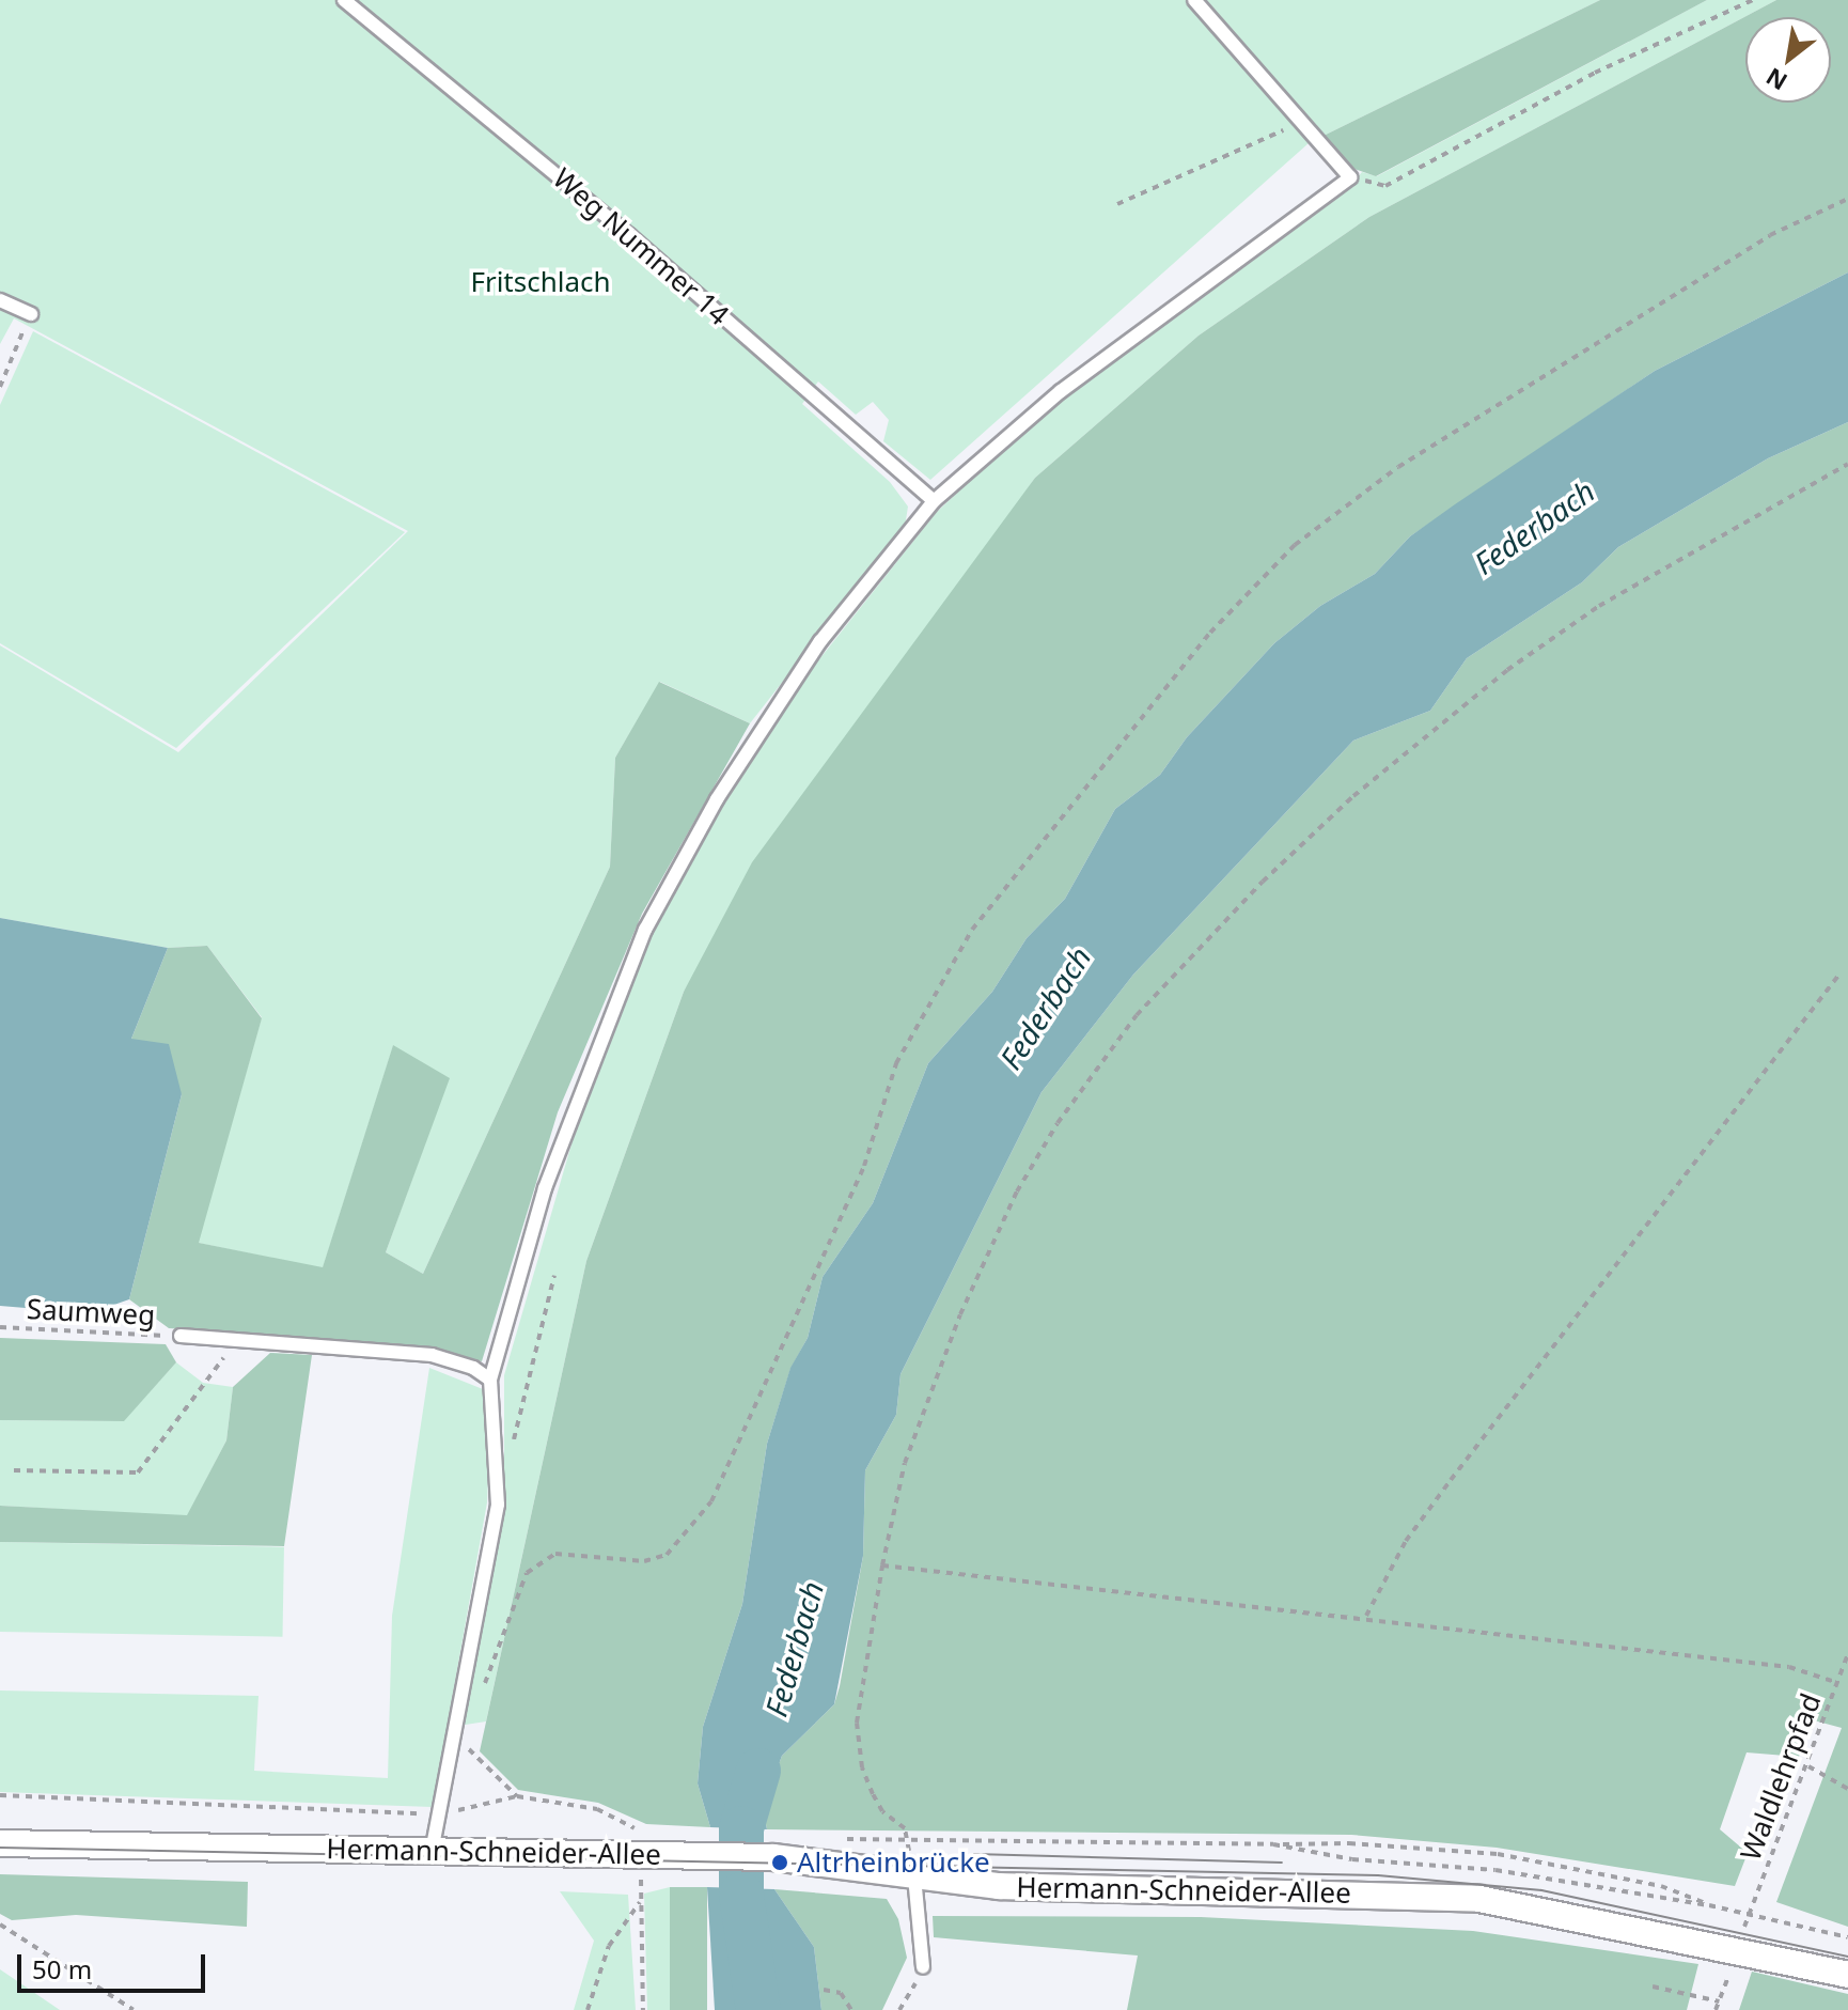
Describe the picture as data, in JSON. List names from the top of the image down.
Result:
{
  "streets": {
    "street": ["Hermann-Schneider-Allee"],
    "lane": ["Weg Nummer 14"],
    "path": ["Saumweg", "Waldlehrpfad"]
  },
  "water": ["Federbach"],
  "parks": ["Fritschlach"],
  "places": ["Altrheinbrücke"],
  "scale_bar": "50 m",
  "north": "bottom left"
}
